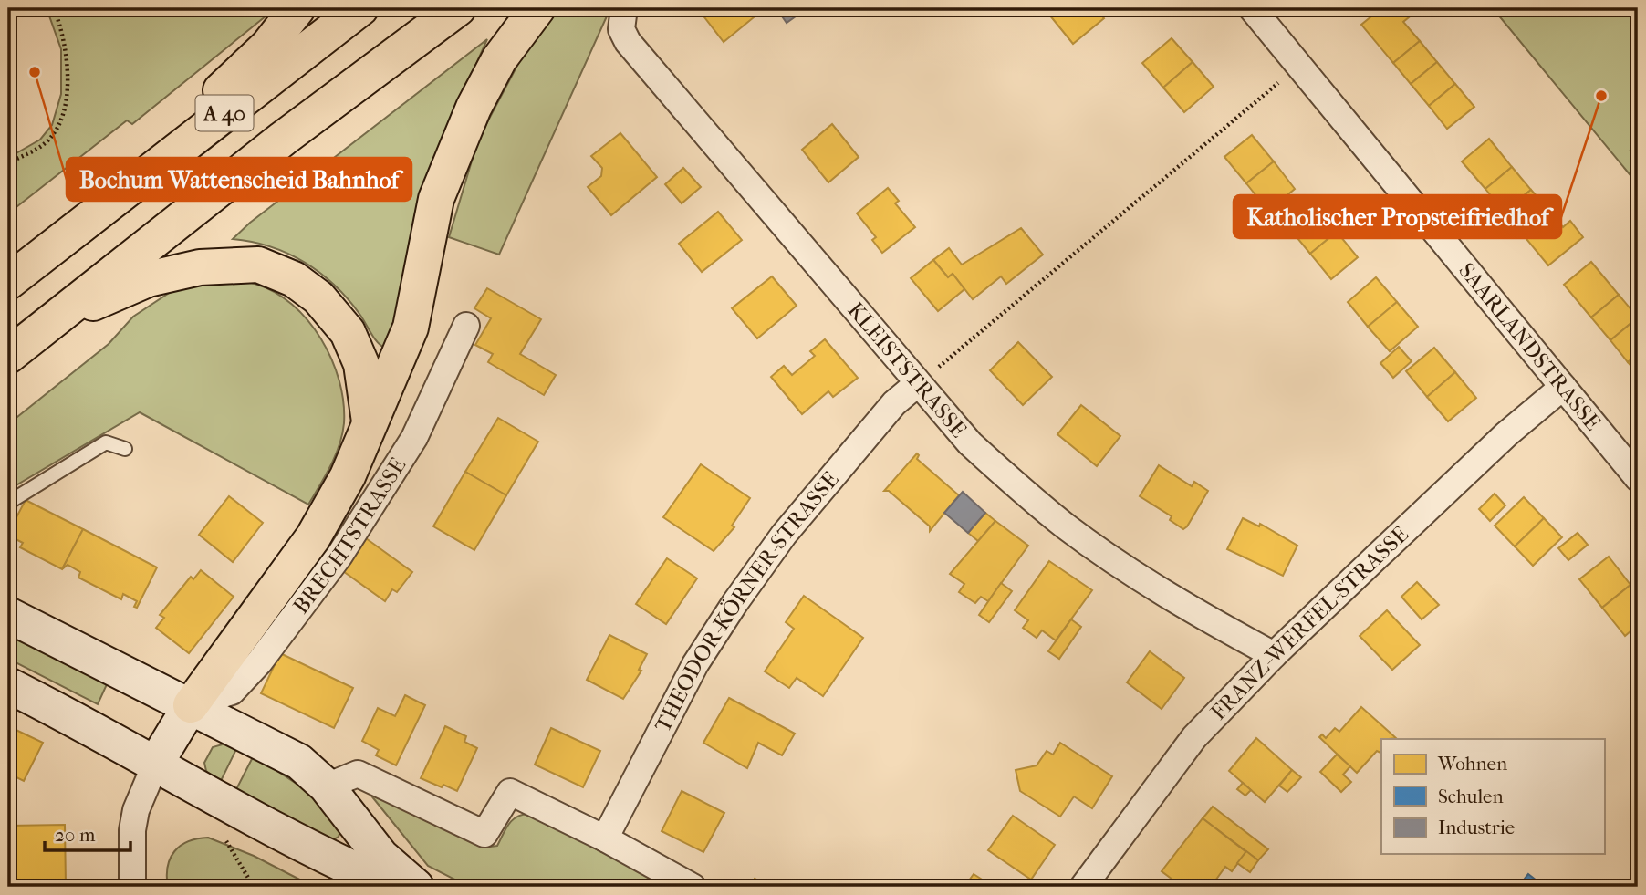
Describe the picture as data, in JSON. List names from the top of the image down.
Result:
{
  "streets": {
    "highway": ["A 40"],
    "street": [
      "SAARLANDSTRASSE",
      "KLEISTSTRASSE",
      "BRECHTSTRASSE",
      "THEODOR-KÖRNER-STRASSE",
      "FRANZ-WERFEL-STRASSE"
    ]
  },
  "crossings": [
    ["SAARLANDSTRASSE", "FRANZ-WERFEL-STRASSE"],
    ["KLEISTSTRASSE", "THEODOR-KÖRNER-STRASSE"],
    ["KLEISTSTRASSE", "FRANZ-WERFEL-STRASSE"]
  ],
  "places": ["Bochum Wattenscheid Bahnhof", "Katholischer Propsteifriedhof"],
  "legend": ["Wohnen", "Schulen", "Industrie"],
  "scale_bar": "20 m"
}
